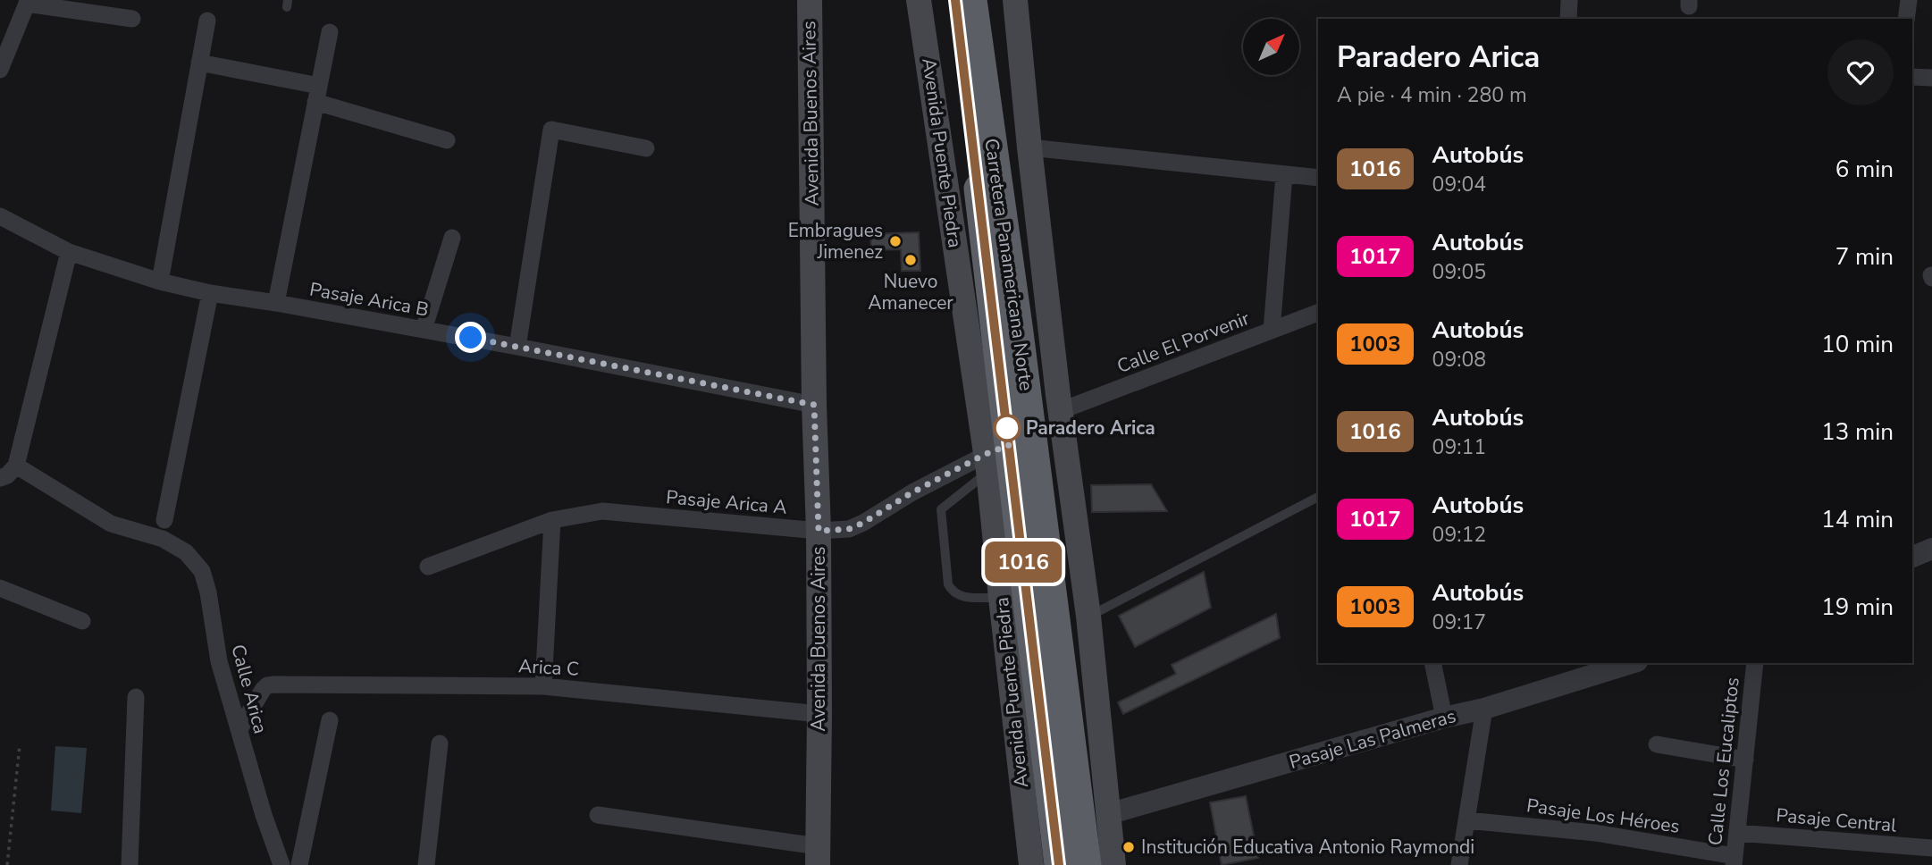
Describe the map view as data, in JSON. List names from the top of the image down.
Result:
{
  "streets": {
    "highway": ["Carretera Panamericana Norte"],
    "main road": ["Avenida Buenos Aires", "Avenida Puente Piedra"],
    "street": [
      "Pasaje Arica B",
      "Calle El Porvenir",
      "Pasaje Arica A",
      "Arica C",
      "Calle Arica",
      "Pasaje Las Palmeras",
      "Calle Los Eucaliptos",
      "Pasaje Los Héroes",
      "Pasaje Central"
    ]
  },
  "crossings": [
    ["Avenida Buenos Aires", "Pasaje Arica B"],
    ["Avenida Buenos Aires", "Pasaje Arica A"],
    ["Avenida Buenos Aires", "Arica C"],
    ["Avenida Puente Piedra", "Carretera Panamericana Norte"],
    ["Avenida Puente Piedra", "Pasaje Arica A"],
    ["Carretera Panamericana Norte", "Pasaje Arica A"],
    ["Arica C", "Calle Arica"],
    ["Calle Los Eucaliptos", "Pasaje Los Héroes"],
    ["Calle Los Eucaliptos", "Pasaje Central"]
  ],
  "places": [
    "Embragues Jimenez",
    "Nuevo Amanecer",
    "Paradero Arica",
    "Institución Educativa Antonio Raymondi"
  ],
  "lines": ["bus line 1016"],
  "north": "top right",
  "page": {
    "on_map": "1016",
    "heading": ["Paradero Arica", "A pie · 4 min · 280 m"],
    "list": [
      {
        "mark": "1016",
        "name": "Autobús",
        "note": "09:04",
        "value": "6 min"
      },
      {
        "mark": "1017",
        "name": "Autobús",
        "note": "09:05",
        "value": "7 min"
      },
      {
        "mark": "1003",
        "name": "Autobús",
        "note": "09:08",
        "value": "10 min"
      },
      {
        "mark": "1016",
        "name": "Autobús",
        "note": "09:11",
        "value": "13 min"
      },
      {
        "mark": "1017",
        "name": "Autobús",
        "note": "09:12",
        "value": "14 min"
      },
      {
        "mark": "1003",
        "name": "Autobús",
        "note": "09:17",
        "value": "19 min"
      }
    ]
  }
}
